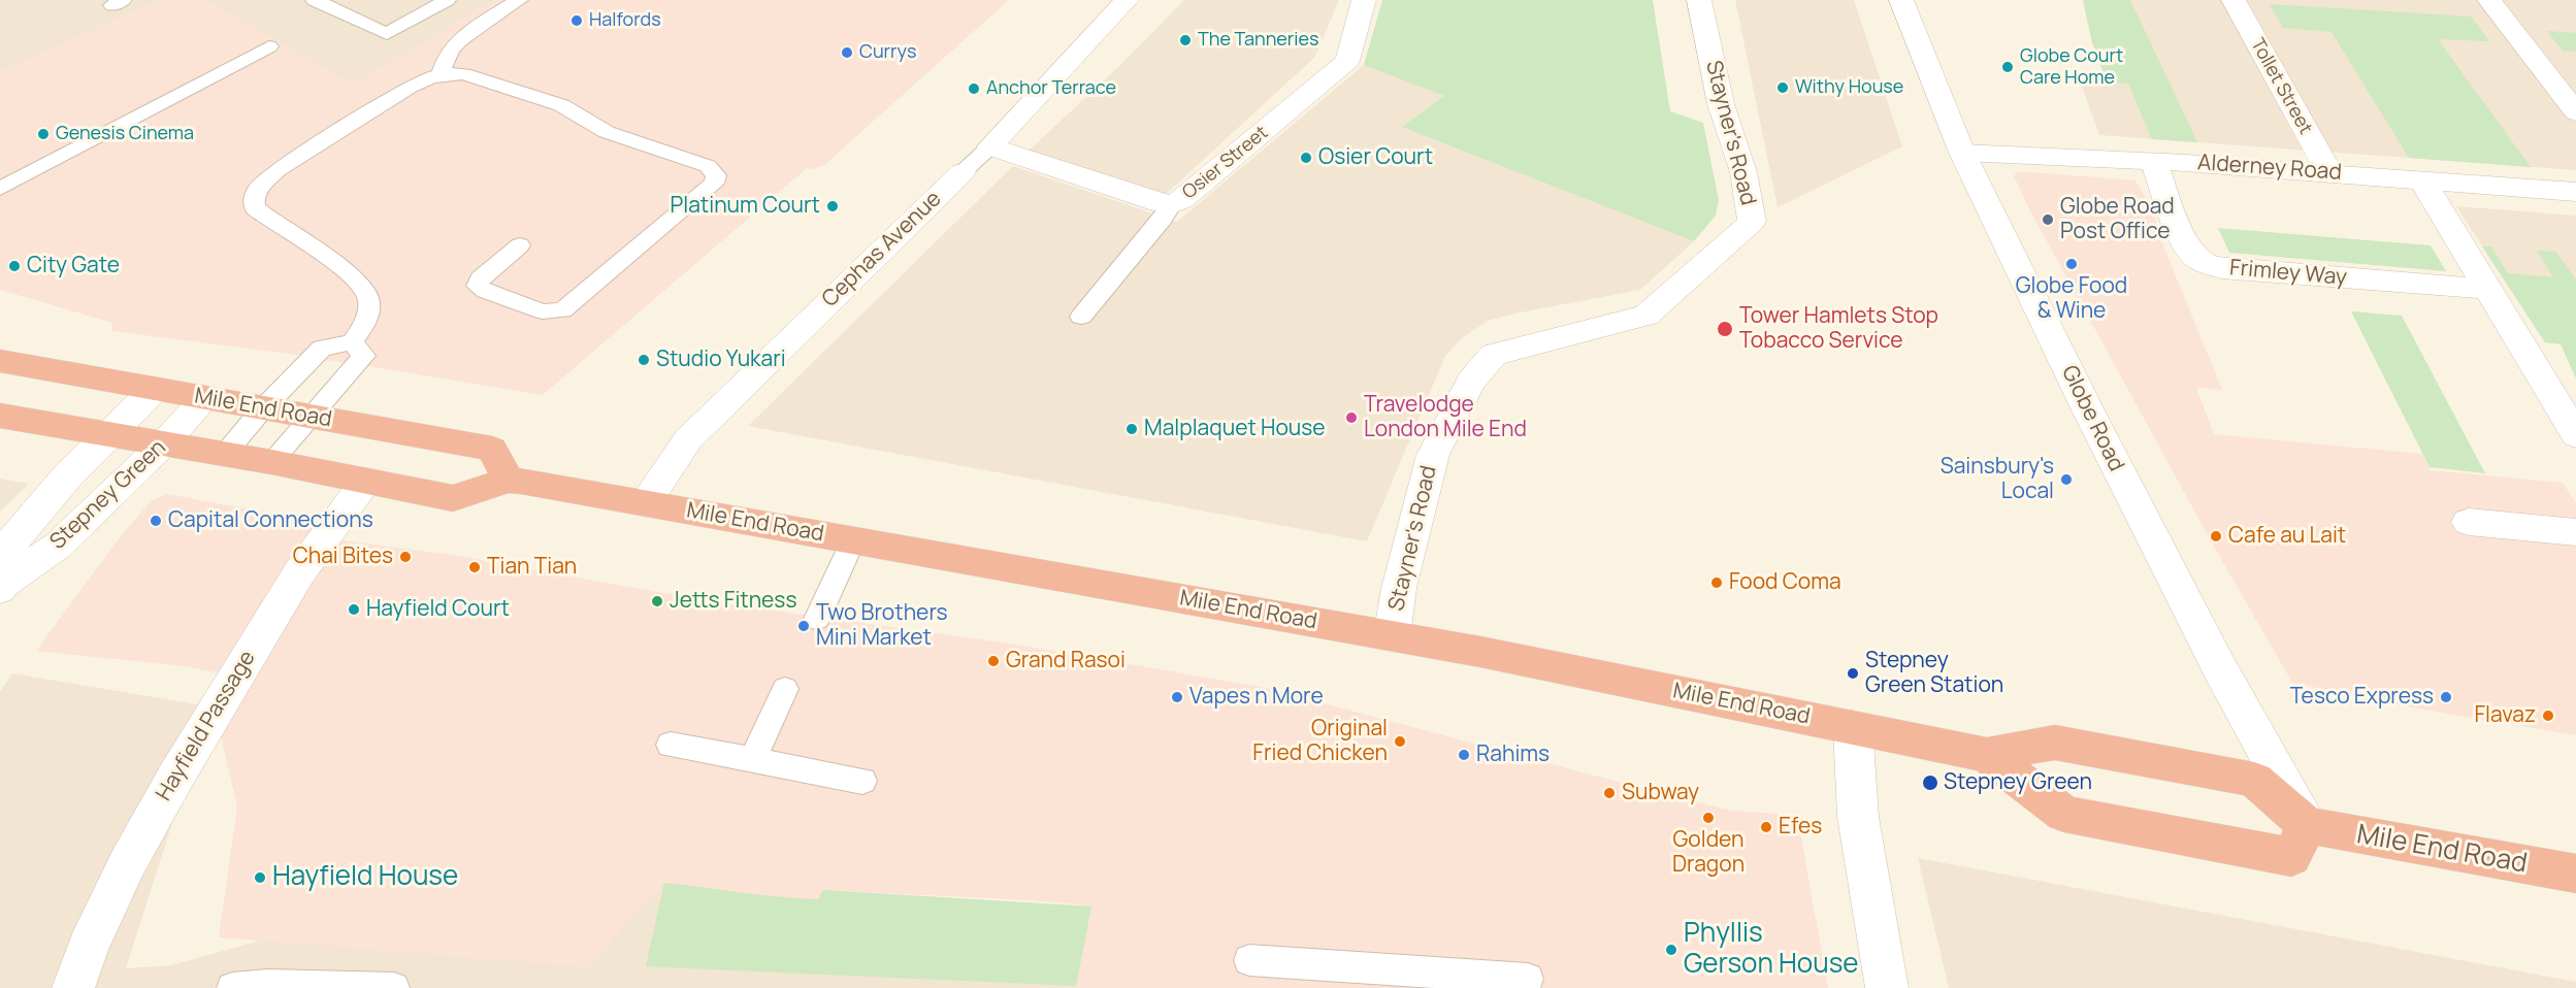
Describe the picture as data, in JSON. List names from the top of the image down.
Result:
{
  "streets": {
    "highway": ["Mile End Road"],
    "street": [
      "Tollet Street",
      "Stayner's Road",
      "Osier Street",
      "Alderney Road",
      "Cephas Avenue",
      "Frimley Way",
      "Globe Road",
      "Stepney Green",
      "Hayfield Passage"
    ]
  },
  "crossings": [
    ["Tollet Street", "Alderney Road"],
    ["Stayner's Road", "Mile End Road"],
    ["Osier Street", "Cephas Avenue"],
    ["Alderney Road", "Frimley Way"],
    ["Alderney Road", "Globe Road"],
    ["Cephas Avenue", "Mile End Road"],
    ["Mile End Road", "Globe Road"],
    ["Mile End Road", "Stepney Green"],
    ["Mile End Road", "Hayfield Passage"]
  ],
  "places": [
    "Halfords",
    "The Tanneries",
    "Currys",
    "Globe Court Care Home",
    "Withy House",
    "Anchor Terrace",
    "Genesis Cinema",
    "Osier Court",
    "Platinum Court",
    "Globe Road Post Office",
    "Globe Food & Wine",
    "City Gate",
    "Tower Hamlets Stop Tobacco Service",
    "Studio Yukari",
    "Travelodge London Mile End",
    "Malplaquet House",
    "Sainsbury's Local",
    "Capital Connections",
    "Cafe au Lait",
    "Chai Bites",
    "Tian Tian",
    "Food Coma",
    "Jetts Fitness",
    "Hayfield Court",
    "Two Brothers Mini Market",
    "Grand Rasoi",
    "Stepney Green Station",
    "Vapes n More",
    "Tesco Express",
    "Flavaz",
    "Original Fried Chicken",
    "Rahims",
    "Stepney Green",
    "Subway",
    "Golden Dragon",
    "Efes",
    "Hayfield House",
    "Phyllis Gerson House"
  ]
}
